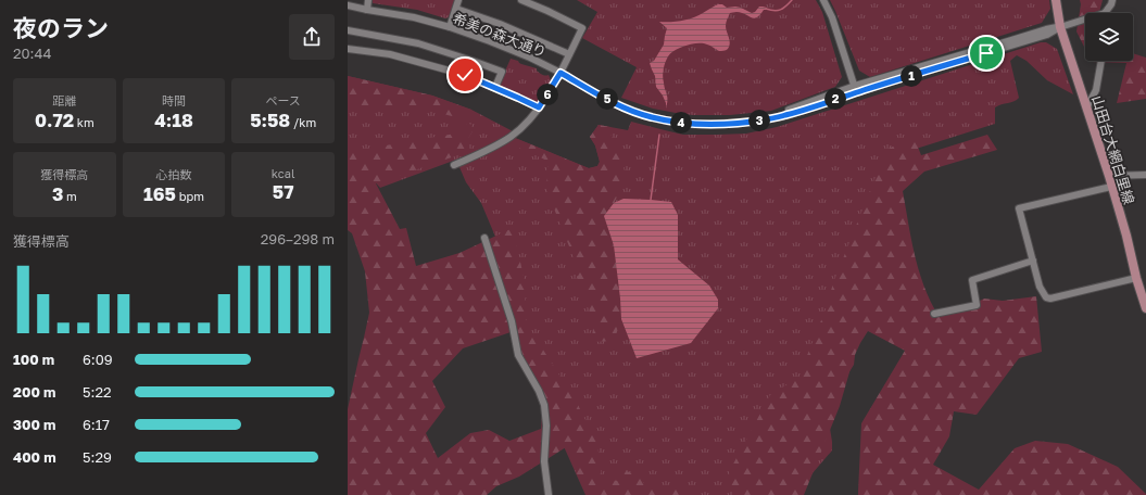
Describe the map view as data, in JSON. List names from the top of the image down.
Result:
{
  "streets": {
    "main road": ["山田台大網白里線"],
    "street": ["希美の森大通り"]
  },
  "crossings": [
    ["希美の森大通り", "山田台大網白里線"]
  ],
  "page": {
    "heading": ["夜のラン", "20:44"],
    "pins": [
      "1",
      "6",
      "2",
      "5",
      "3",
      "4"
    ],
    "stats": [
      ["距離", "0.72 km"],
      ["時間", "4:18"],
      ["ペース", "5:58 /km"],
      ["獲得標高", "3 m"],
      ["心拍数", "165 bpm"],
      ["kcal", "57"]
    ],
    "chart": ["獲得標高", "296–298 m"],
    "list": [
      {
        "name": "100 m",
        "note": "6:09"
      },
      {
        "name": "200 m",
        "note": "5:22"
      },
      {
        "name": "300 m",
        "note": "6:17"
      },
      {
        "name": "400 m",
        "note": "5:29"
      }
    ]
  }
}
